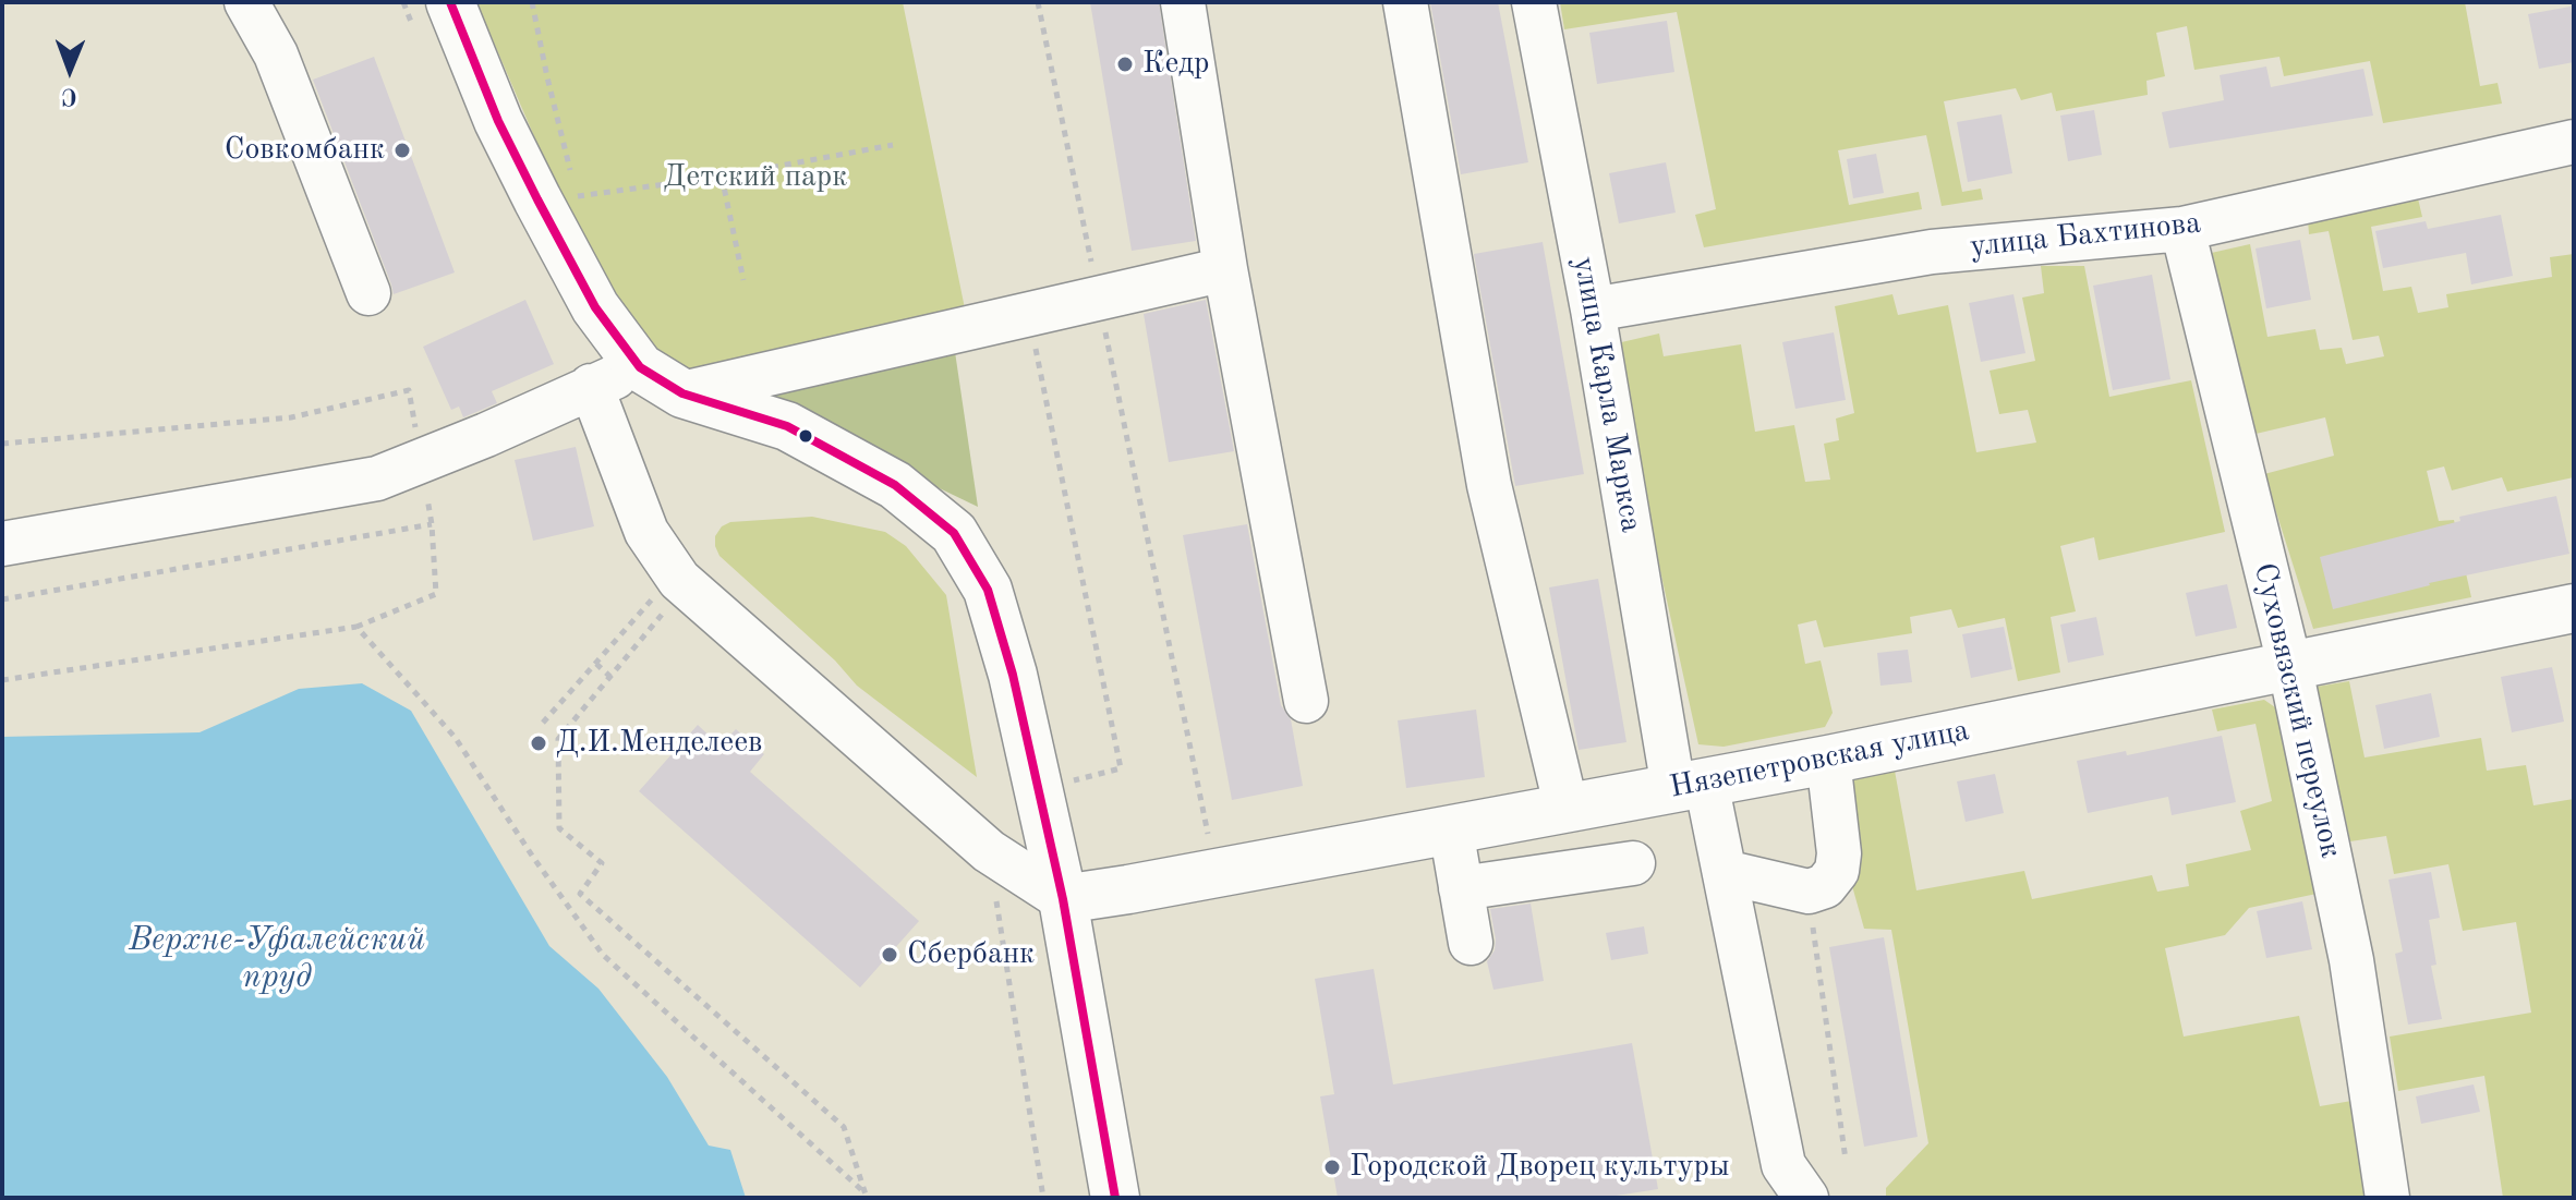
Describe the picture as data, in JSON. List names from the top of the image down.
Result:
{
  "streets": {
    "main road": ["Нязепетровская улица"],
    "street": ["улица Бахтинова", "улица Карла Маркса", "Суховязский переулок"]
  },
  "crossings": [
    ["улица Бахтинова", "улица Карла Маркса"],
    ["улица Бахтинова", "Суховязский переулок"],
    ["улица Карла Маркса", "Нязепетровская улица"],
    ["Суховязский переулок", "Нязепетровская улица"]
  ],
  "water": ["Верхне-Уфалейский пруд"],
  "parks": ["Детский парк"],
  "places": [
    "Кедр",
    "Совкомбанк",
    "Д.И.Менделеев",
    "Сбербанк",
    "Городской Дворец культуры"
  ],
  "north": "bottom"
}
